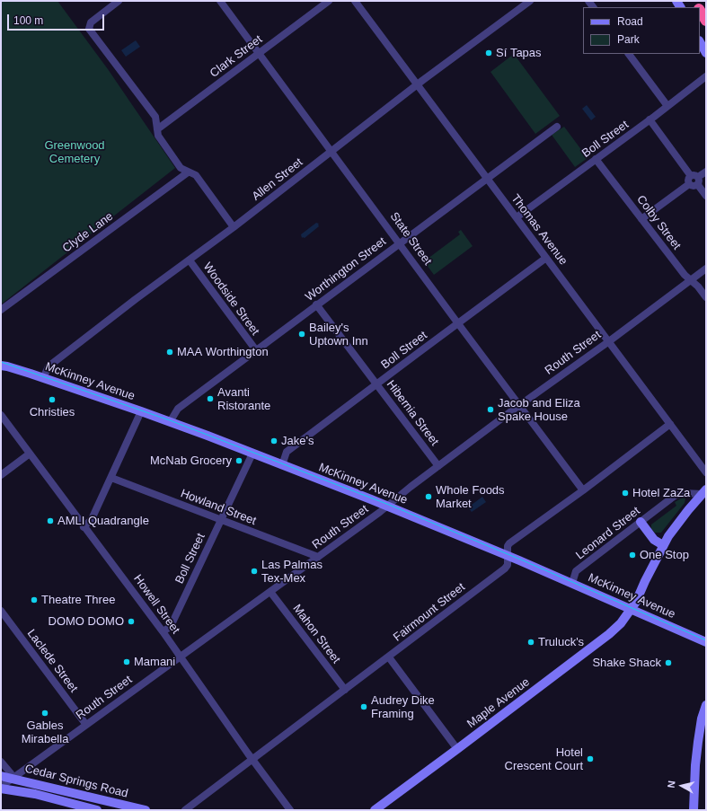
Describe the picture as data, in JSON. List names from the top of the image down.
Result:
{
  "streets": {
    "main road": ["McKinney Avenue", "Maple Avenue", "Cedar Springs Road"],
    "street": [
      "Clark Street",
      "Boll Street",
      "Allen Street",
      "Colby Street",
      "Thomas Avenue",
      "Clyde Lane",
      "State Street",
      "Worthington Street",
      "Woodside Street",
      "Routh Street",
      "Hibernia Street",
      "Howland Street",
      "Leonard Street",
      "Howell Street",
      "Fairmount Street",
      "Mahon Street",
      "Laclede Street"
    ]
  },
  "crossings": [
    ["Clark Street", "State Street"],
    ["Boll Street", "Colby Street"],
    ["Boll Street", "Thomas Avenue"],
    ["Boll Street", "State Street"],
    ["Boll Street", "McKinney Avenue"],
    ["Boll Street", "Hibernia Street"],
    ["Boll Street", "Howland Street"],
    ["Boll Street", "Howell Street"],
    ["Allen Street", "Thomas Avenue"],
    ["Allen Street", "State Street"],
    ["Allen Street", "Woodside Street"],
    ["Allen Street", "McKinney Avenue"],
    ["Colby Street", "Routh Street"],
    ["Thomas Avenue", "Worthington Street"],
    ["Thomas Avenue", "Routh Street"],
    ["Thomas Avenue", "Fairmount Street"],
    ["State Street", "Worthington Street"],
    ["State Street", "Routh Street"],
    ["State Street", "Fairmount Street"],
    ["Worthington Street", "Woodside Street"],
    ["Worthington Street", "McKinney Avenue"],
    ["Worthington Street", "Hibernia Street"],
    ["Routh Street", "McKinney Avenue"],
    ["Routh Street", "Hibernia Street"],
    ["Routh Street", "Howland Street"],
    ["Routh Street", "Howell Street"],
    ["Routh Street", "Mahon Street"],
    ["Routh Street", "Laclede Street"],
    ["Routh Street", "Cedar Springs Road"],
    ["McKinney Avenue", "Leonard Street"],
    ["McKinney Avenue", "Fairmount Street"],
    ["McKinney Avenue", "Maple Avenue"],
    ["Leonard Street", "Maple Avenue"],
    ["Howell Street", "Fairmount Street"],
    ["Fairmount Street", "Mahon Street"]
  ],
  "parks": ["Greenwood Cemetery"],
  "places": [
    "Sí Tapas",
    "Bailey's Uptown Inn",
    "MAA Worthington",
    "Avanti Ristorante",
    "Christies",
    "Jacob and Eliza Spake House",
    "Jake's",
    "McNab Grocery",
    "Hotel ZaZa",
    "Whole Foods Market",
    "AMLI Quadrangle",
    "One Stop",
    "Las Palmas Tex-Mex",
    "Theatre Three",
    "DOMO DOMO",
    "Truluck's",
    "Mamani",
    "Shake Shack",
    "Audrey Dike Framing",
    "Gables Mirabella",
    "Hotel Crescent Court"
  ],
  "legend": ["Road", "Park"],
  "scale_bar": "100 m",
  "north": "left"
}
